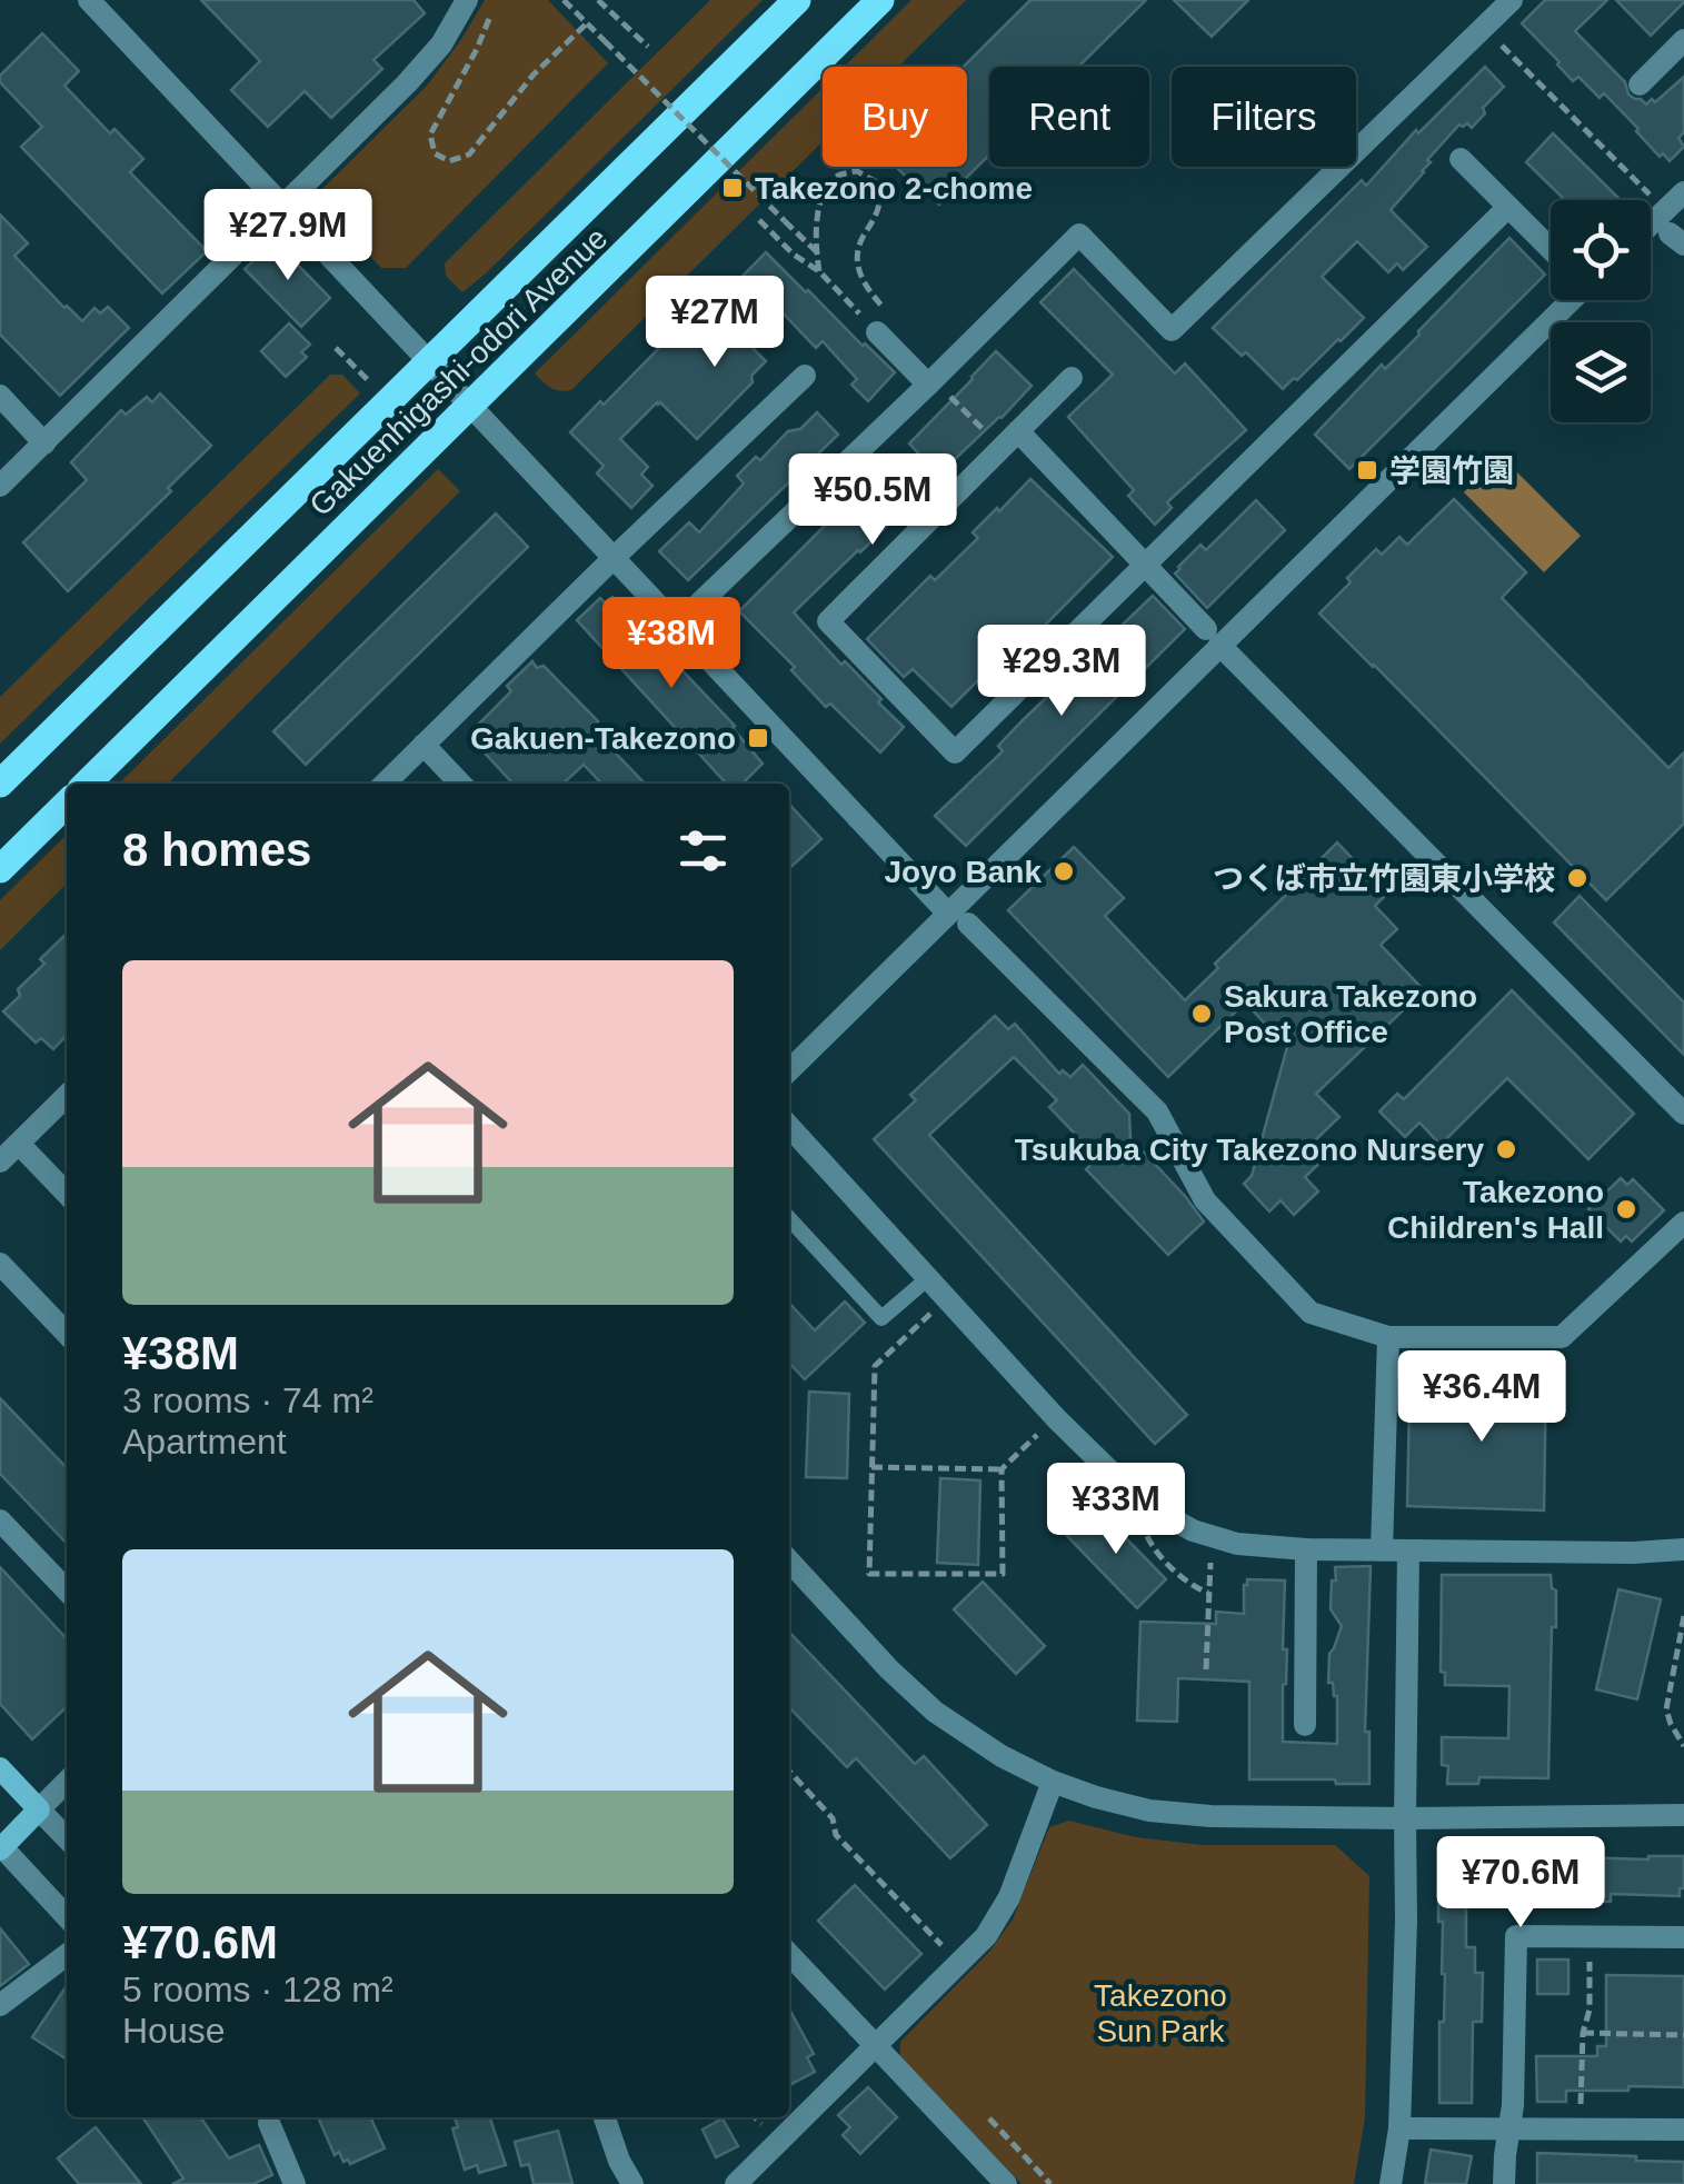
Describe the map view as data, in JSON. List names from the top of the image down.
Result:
{
  "streets": {
    "main road": ["Gakuenhigashi-odori Avenue"]
  },
  "parks": ["Takezono Sun Park"],
  "places": {
    "transit": ["Takezono 2-chome", "学園竹園", "Gakuen-Takezono"],
    "other": [
      "Joyo Bank",
      "つくば市立竹園東小学校",
      "Sakura Takezono Post Office",
      "Tsukuba City Takezono Nursery",
      "Takezono Children's Hall"
    ]
  },
  "page": {
    "chip": ["Buy", "Rent", "Filters"],
    "price": [
      "¥27.9M",
      "¥27M",
      "¥50.5M",
      "¥38M",
      "¥29.3M",
      "¥36.4M",
      "¥33M",
      "¥70.6M"
    ],
    "heading": "8 homes",
    "list": [
      {
        "name": "¥38M",
        "note": "3 rooms · 74 m² · Apartment"
      },
      {
        "name": "¥70.6M",
        "note": "5 rooms · 128 m² · House"
      }
    ]
  }
}
